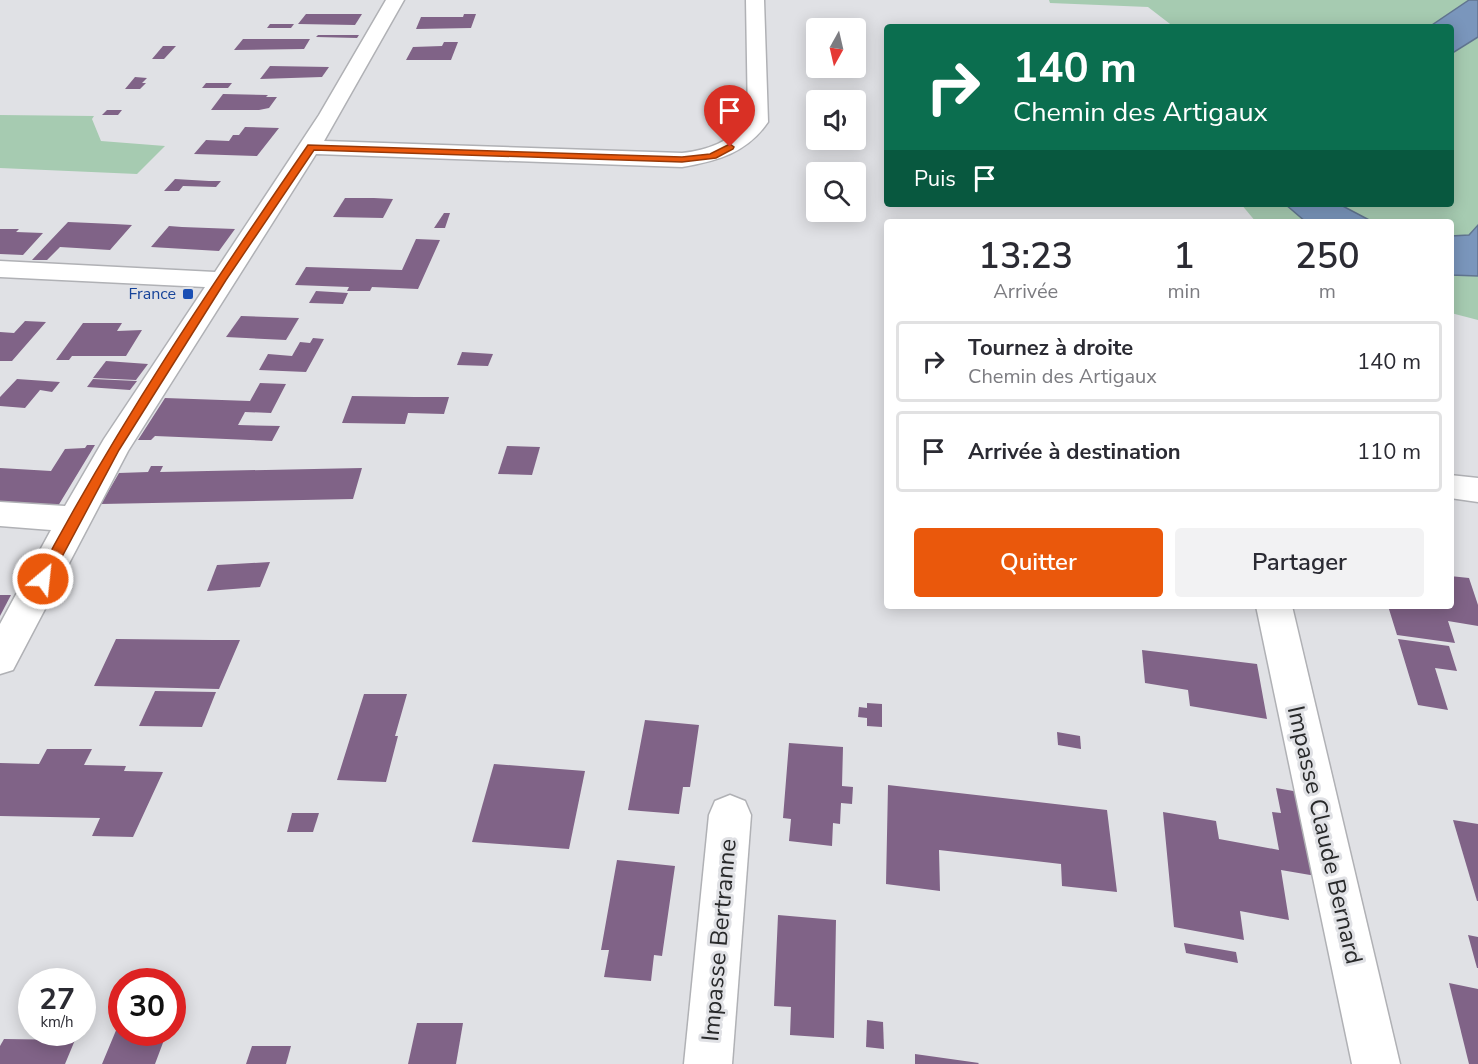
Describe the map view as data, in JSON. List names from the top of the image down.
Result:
{
  "streets": {
    "street": ["Impasse Claude Bernard", "Impasse Bertranne"]
  },
  "places": {
    "transit": ["France"]
  },
  "north": "bottom",
  "page": {
    "turn": ["140 m", "Chemin des Artigaux"],
    "then": "Puis",
    "eta": [
      "13:23",
      "Arrivée",
      "1",
      "min",
      "250",
      "m"
    ],
    "list": [
      {
        "name": "Tournez à droite",
        "note": "Chemin des Artigaux",
        "value": "140 m"
      },
      {
        "name": "Arrivée à destination",
        "value": "110 m"
      }
    ],
    "buttons": ["Quitter", "Partager"],
    "speed": "27 km/h",
    "limit": "30"
  }
}
